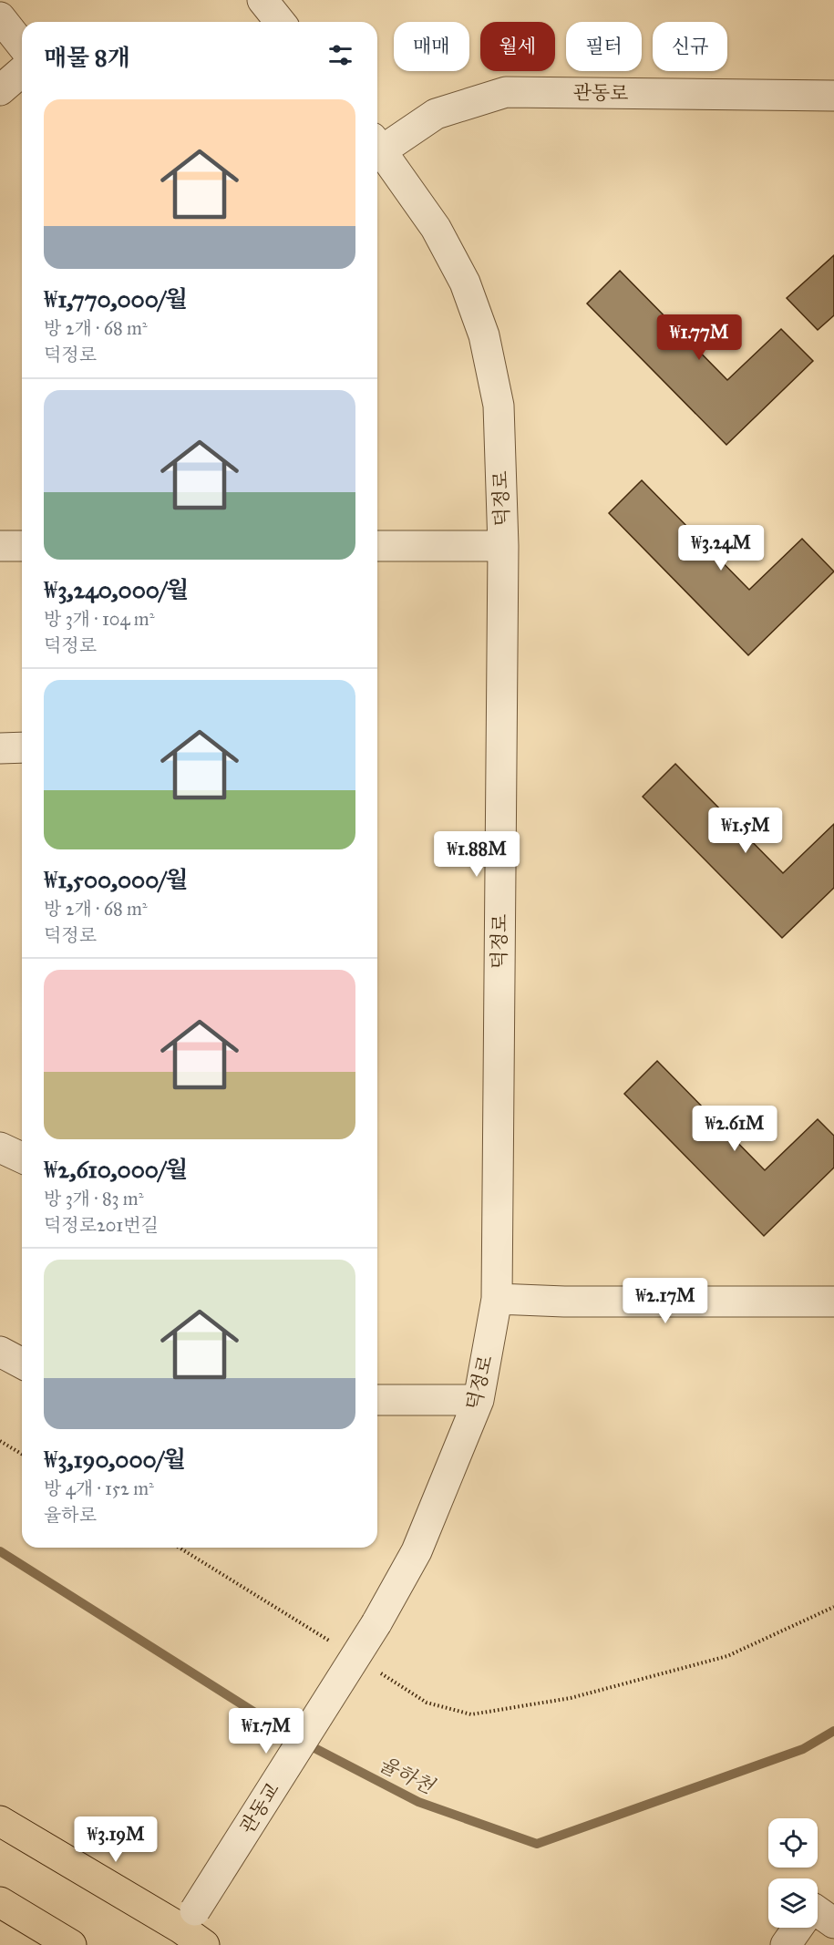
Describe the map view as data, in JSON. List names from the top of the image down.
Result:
{
  "streets": {
    "street": ["관동로", "덕정로", "관동교"]
  },
  "crossings": [
    ["관동로", "덕정로"],
    ["덕정로", "관동교"]
  ],
  "water": ["율하천"],
  "page": {
    "chip": [
      "매매",
      "월세",
      "필터",
      "신규"
    ],
    "heading": "매물 8개",
    "list": [
      {
        "name": "₩1,770,000/월",
        "note": "방 2개 · 68 m² · 덕정로"
      },
      {
        "name": "₩3,240,000/월",
        "note": "방 3개 · 104 m² · 덕정로"
      },
      {
        "name": "₩1,500,000/월",
        "note": "방 2개 · 68 m² · 덕정로"
      },
      {
        "name": "₩2,610,000/월",
        "note": "방 3개 · 83 m² · 덕정로201번길"
      },
      {
        "name": "₩3,190,000/월",
        "note": "방 4개 · 152 m² · 율하로"
      }
    ],
    "price": [
      "₩1.77M",
      "₩3.24M",
      "₩1.5M",
      "₩1.88M",
      "₩2.61M",
      "₩2.17M",
      "₩1.7M",
      "₩3.19M"
    ]
  }
}
